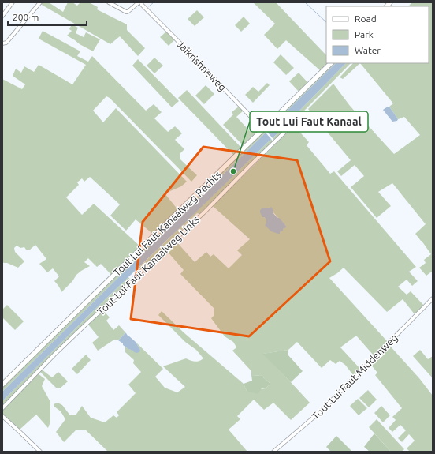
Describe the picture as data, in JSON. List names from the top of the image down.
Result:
{
  "streets": {
    "street": [
      "Jaikrishneweg",
      "Tout Lui Faut Kanaalweg Rechts",
      "Tout Lui Faut Kanaalweg Links",
      "Tout Lui Faut Middenweg"
    ]
  },
  "crossings": [
    ["Jaikrishneweg", "Tout Lui Faut Kanaalweg Rechts"]
  ],
  "places": ["Tout Lui Faut Kanaal"],
  "legend": ["Road", "Park", "Water"],
  "scale_bar": "200 m"
}
